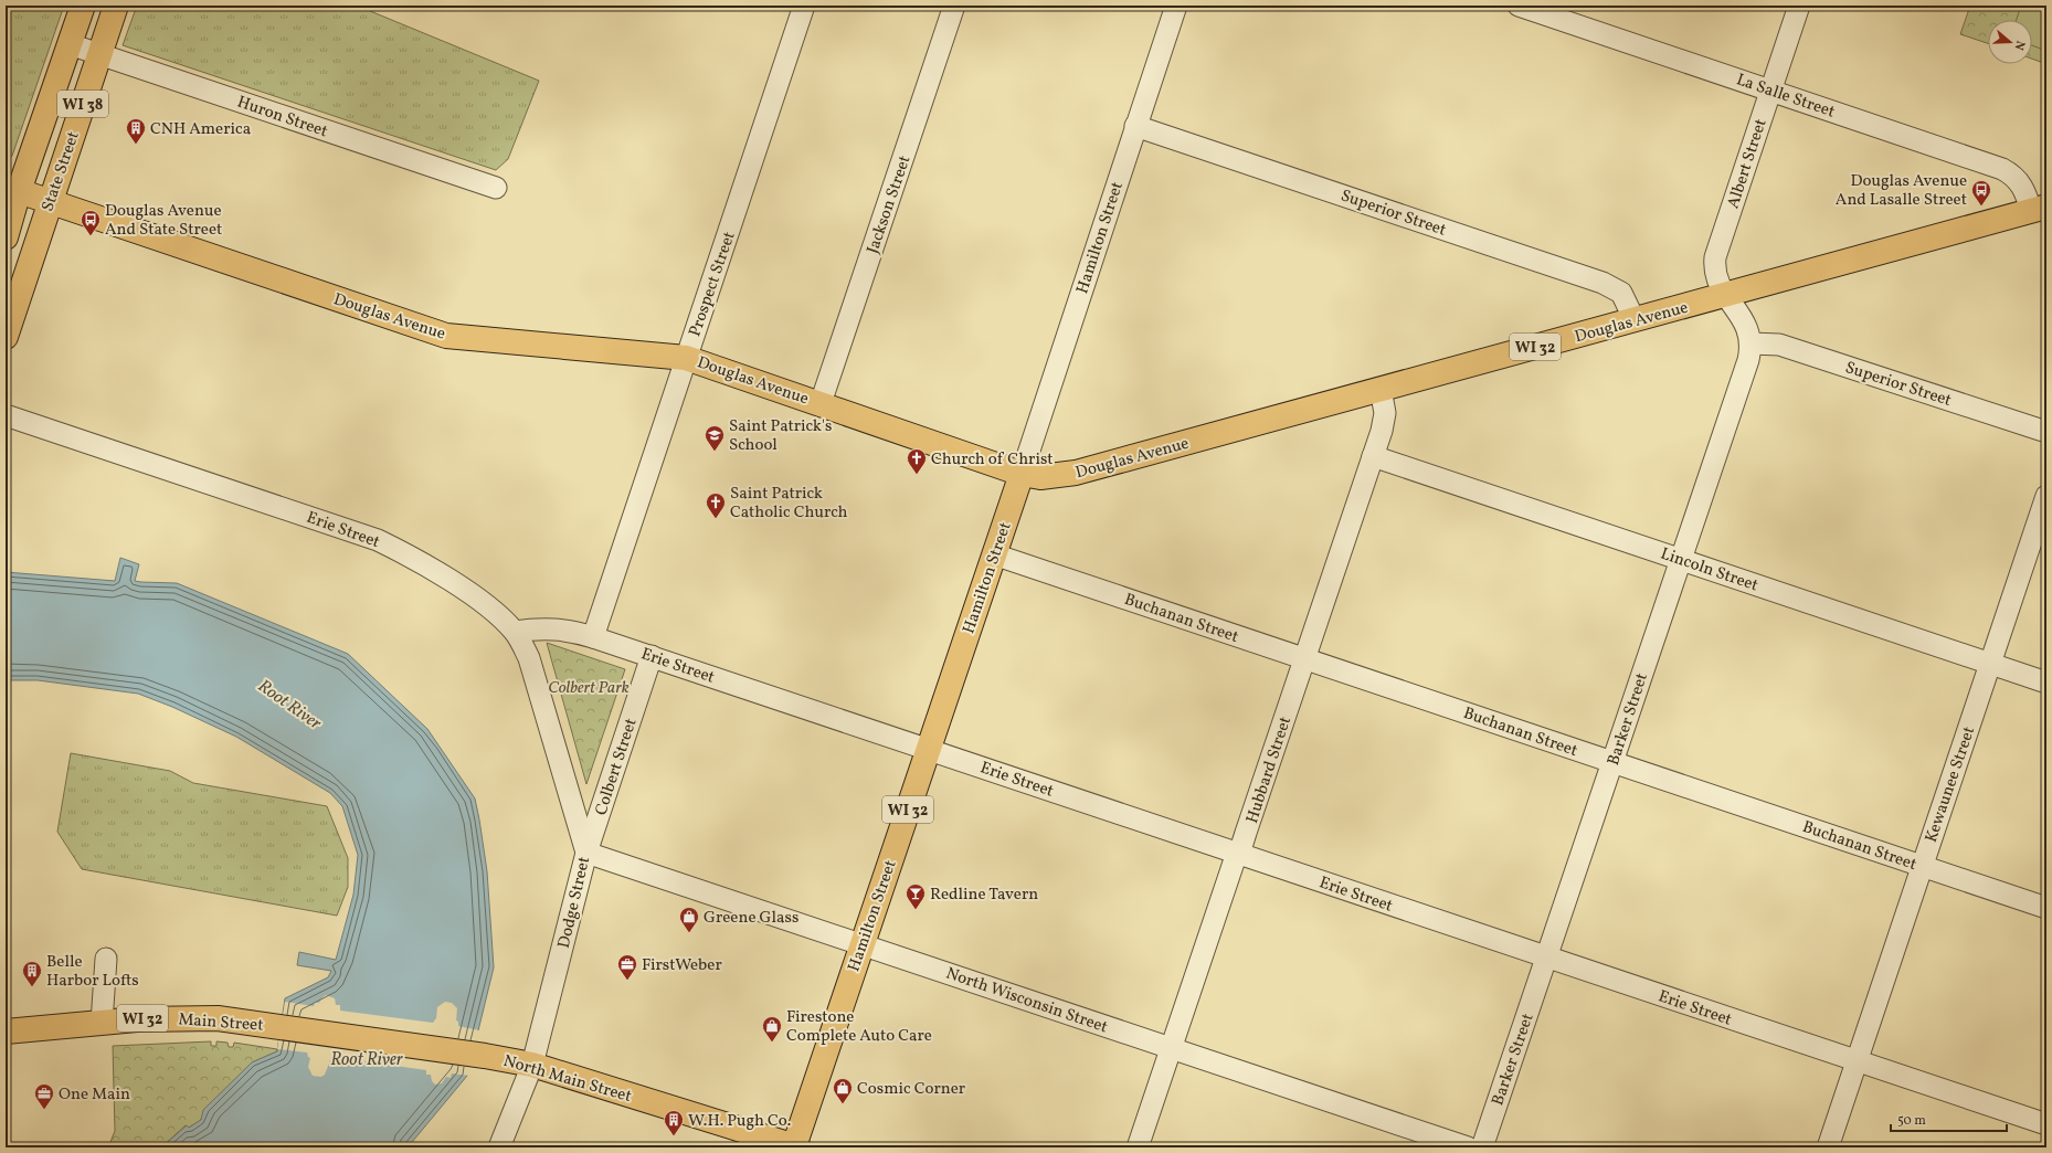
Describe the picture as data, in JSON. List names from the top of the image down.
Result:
{
  "streets": {
    "main road": [
      "WI 38",
      "State Street",
      "Hamilton Street",
      "Douglas Avenue",
      "WI 32",
      "Main Street",
      "North Main Street"
    ],
    "street": [
      "La Salle Street",
      "Huron Street",
      "Albert Street",
      "Jackson Street",
      "Superior Street",
      "Prospect Street",
      "Erie Street",
      "Lincoln Street",
      "Buchanan Street",
      "Barker Street",
      "Colbert Street",
      "Hubbard Street",
      "Kewaunee Street",
      "Dodge Street",
      "North Wisconsin Street"
    ]
  },
  "crossings": [
    ["La Salle Street", "Albert Street"],
    ["La Salle Street", "Douglas Avenue"],
    ["Huron Street", "State Street"],
    ["Albert Street", "Douglas Avenue"],
    ["Albert Street", "Barker Street"],
    ["State Street", "Douglas Avenue"],
    ["Jackson Street", "Douglas Avenue"],
    ["Superior Street", "Hamilton Street"],
    ["Superior Street", "Douglas Avenue"],
    ["Superior Street", "Barker Street"],
    ["Hamilton Street", "Douglas Avenue"],
    ["Hamilton Street", "Erie Street"],
    ["Hamilton Street", "Buchanan Street"],
    ["Hamilton Street", "North Wisconsin Street"],
    ["Hamilton Street", "North Main Street"],
    ["Prospect Street", "Douglas Avenue"],
    ["Prospect Street", "Erie Street"],
    ["Douglas Avenue", "Barker Street"],
    ["Douglas Avenue", "Hubbard Street"],
    ["Erie Street", "Barker Street"],
    ["Erie Street", "Colbert Street"],
    ["Erie Street", "Hubbard Street"],
    ["Erie Street", "Kewaunee Street"],
    ["Erie Street", "Dodge Street"],
    ["Lincoln Street", "Barker Street"],
    ["Lincoln Street", "Hubbard Street"],
    ["Lincoln Street", "Kewaunee Street"],
    ["Buchanan Street", "Barker Street"],
    ["Buchanan Street", "Hubbard Street"],
    ["Buchanan Street", "Kewaunee Street"],
    ["Colbert Street", "Dodge Street"],
    ["Colbert Street", "North Wisconsin Street"],
    ["Hubbard Street", "North Wisconsin Street"],
    ["Dodge Street", "North Wisconsin Street"],
    ["Dodge Street", "North Main Street"],
    ["Main Street", "North Main Street"]
  ],
  "water": ["Root River"],
  "parks": ["Colbert Park"],
  "places": {
    "building": ["CNH America", "Belle Harbor Lofts", "W.H. Pugh Co."],
    "bus stop": ["Douglas Avenue And Lasalle Street", "Douglas Avenue And State Street"],
    "school or university": ["Saint Patrick's School"],
    "church": ["Church of Christ", "Saint Patrick Catholic Church"],
    "bar": ["Redline Tavern"],
    "shop": ["Greene Glass", "Firestone Complete Auto Care", "Cosmic Corner"],
    "office": ["FirstWeber", "One Main"]
  },
  "scale_bar": "50 m",
  "north": "right"
}
